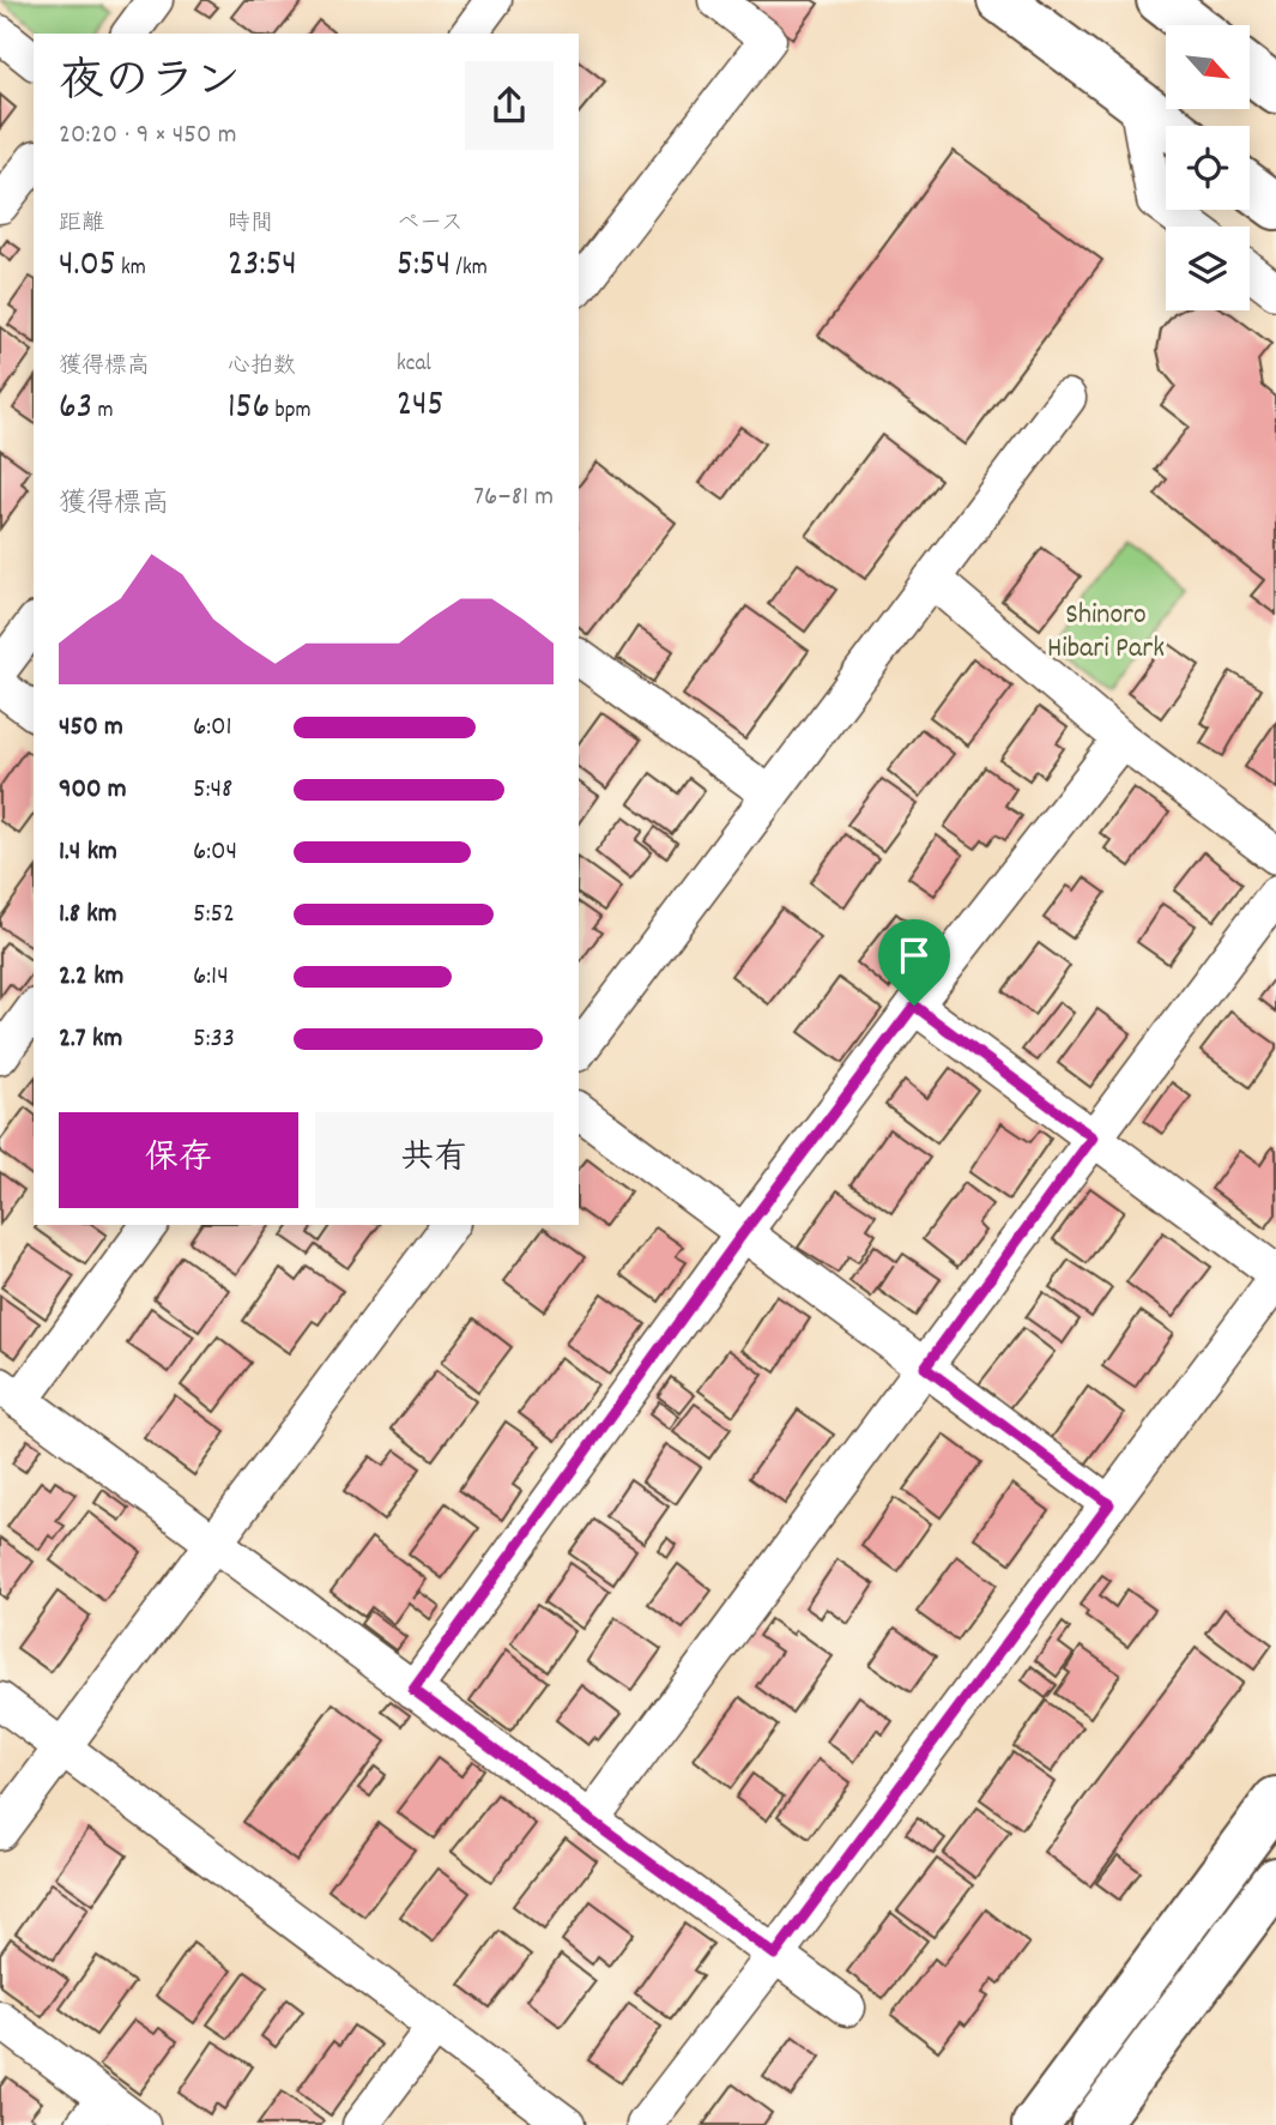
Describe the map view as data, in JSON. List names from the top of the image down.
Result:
{
  "parks": ["Shinoro Hibari Park"],
  "north": "bottom right",
  "page": {
    "heading": ["夜のラン", "20:20 · 9 × 450 m"],
    "stats": [
      ["距離", "4.05 km"],
      ["時間", "23:54"],
      ["ペース", "5:54 /km"],
      ["獲得標高", "63 m"],
      ["心拍数", "156 bpm"],
      ["kcal", "245"]
    ],
    "chart": ["獲得標高", "76–81 m"],
    "list": [
      {
        "name": "450 m",
        "note": "6:01"
      },
      {
        "name": "900 m",
        "note": "5:48"
      },
      {
        "name": "1.4 km",
        "note": "6:04"
      },
      {
        "name": "1.8 km",
        "note": "5:52"
      },
      {
        "name": "2.2 km",
        "note": "6:14"
      },
      {
        "name": "2.7 km",
        "note": "5:33"
      }
    ],
    "buttons": ["保存", "共有"]
  }
}
